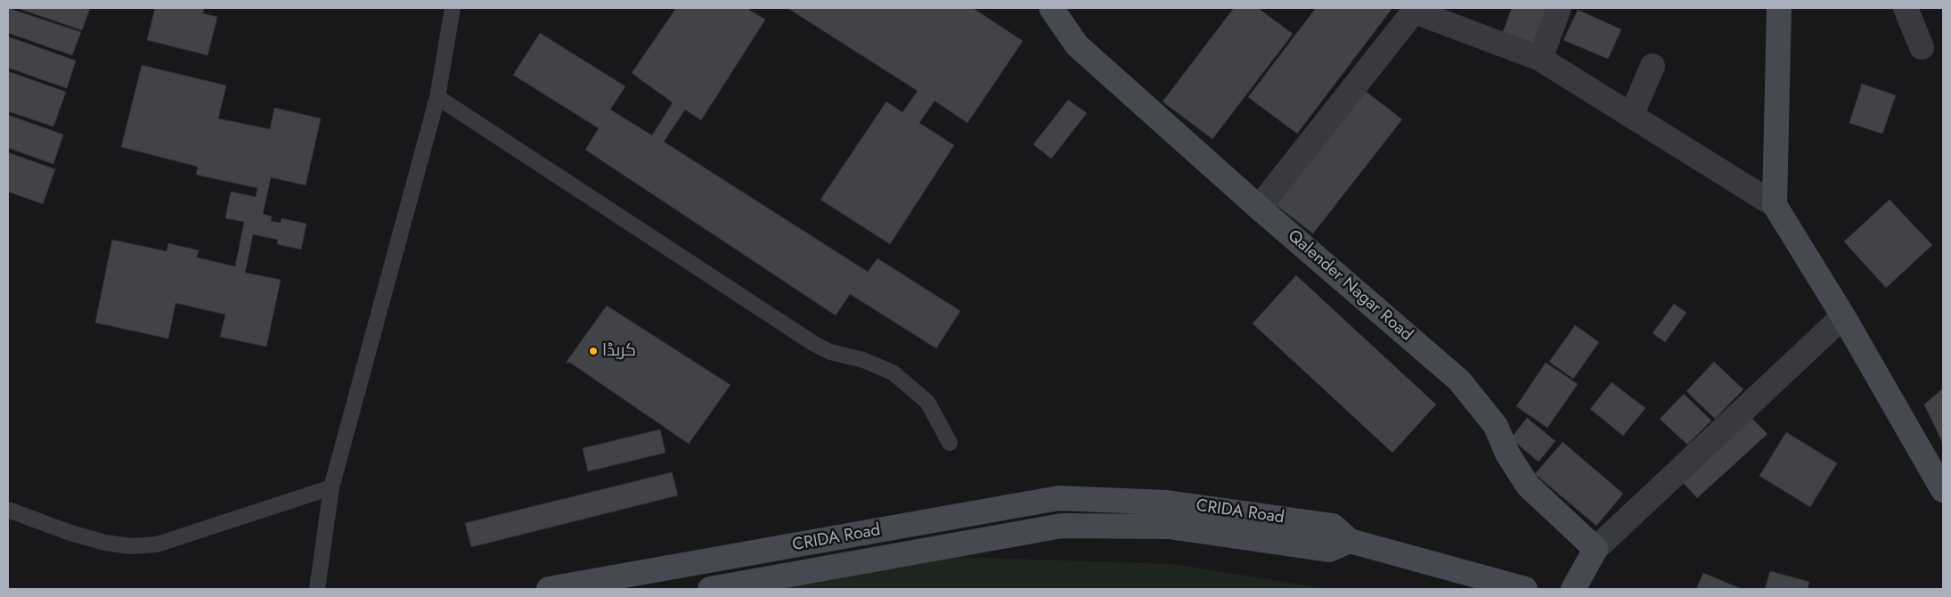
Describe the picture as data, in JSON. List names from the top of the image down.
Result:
{
  "streets": {
    "main road": ["Qalender Nagar Road", "CRIDA Road"]
  },
  "places": ["کریڈا"]
}
